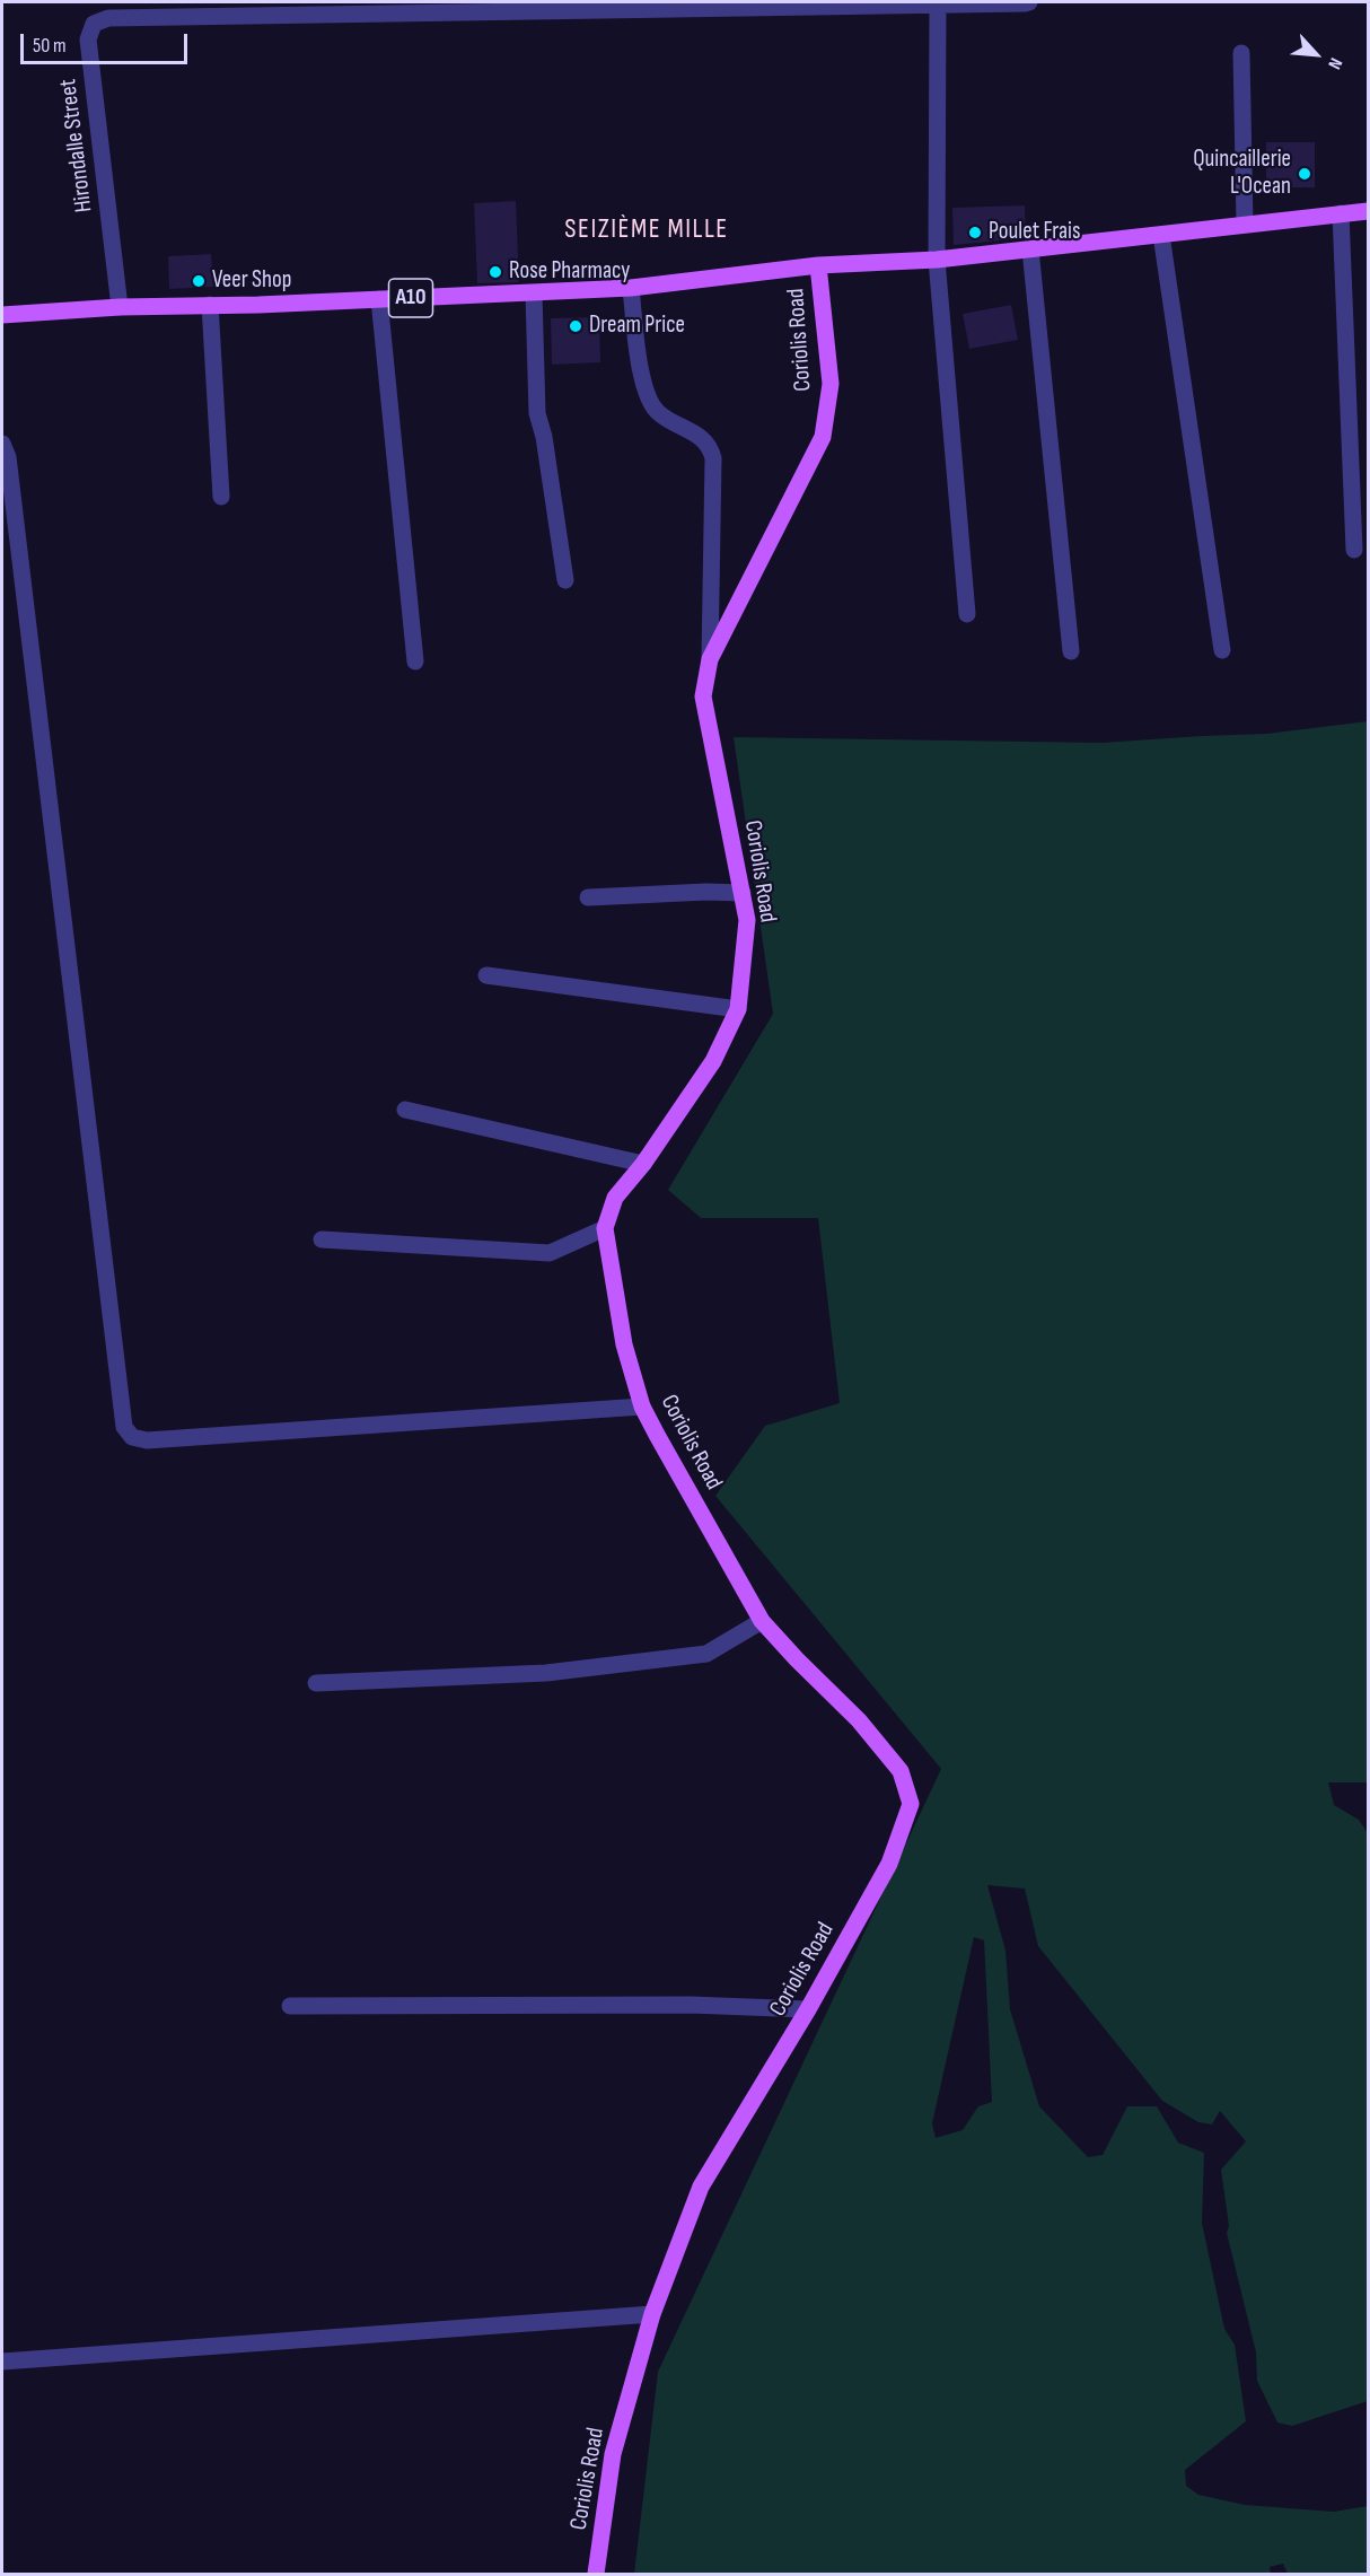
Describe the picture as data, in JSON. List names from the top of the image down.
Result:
{
  "streets": {
    "main road": ["A10", "Coriolis Road"],
    "street": ["Hirondalle Street"]
  },
  "crossings": [
    ["Hirondalle Street", "A10"],
    ["A10", "Coriolis Road"]
  ],
  "districts": ["SEIZIÈME MILLE"],
  "places": [
    "Quincaillerie L'Ocean",
    "Poulet Frais",
    "Rose Pharmacy",
    "Veer Shop",
    "Dream Price"
  ],
  "scale_bar": "50 m",
  "north": "bottom right"
}
